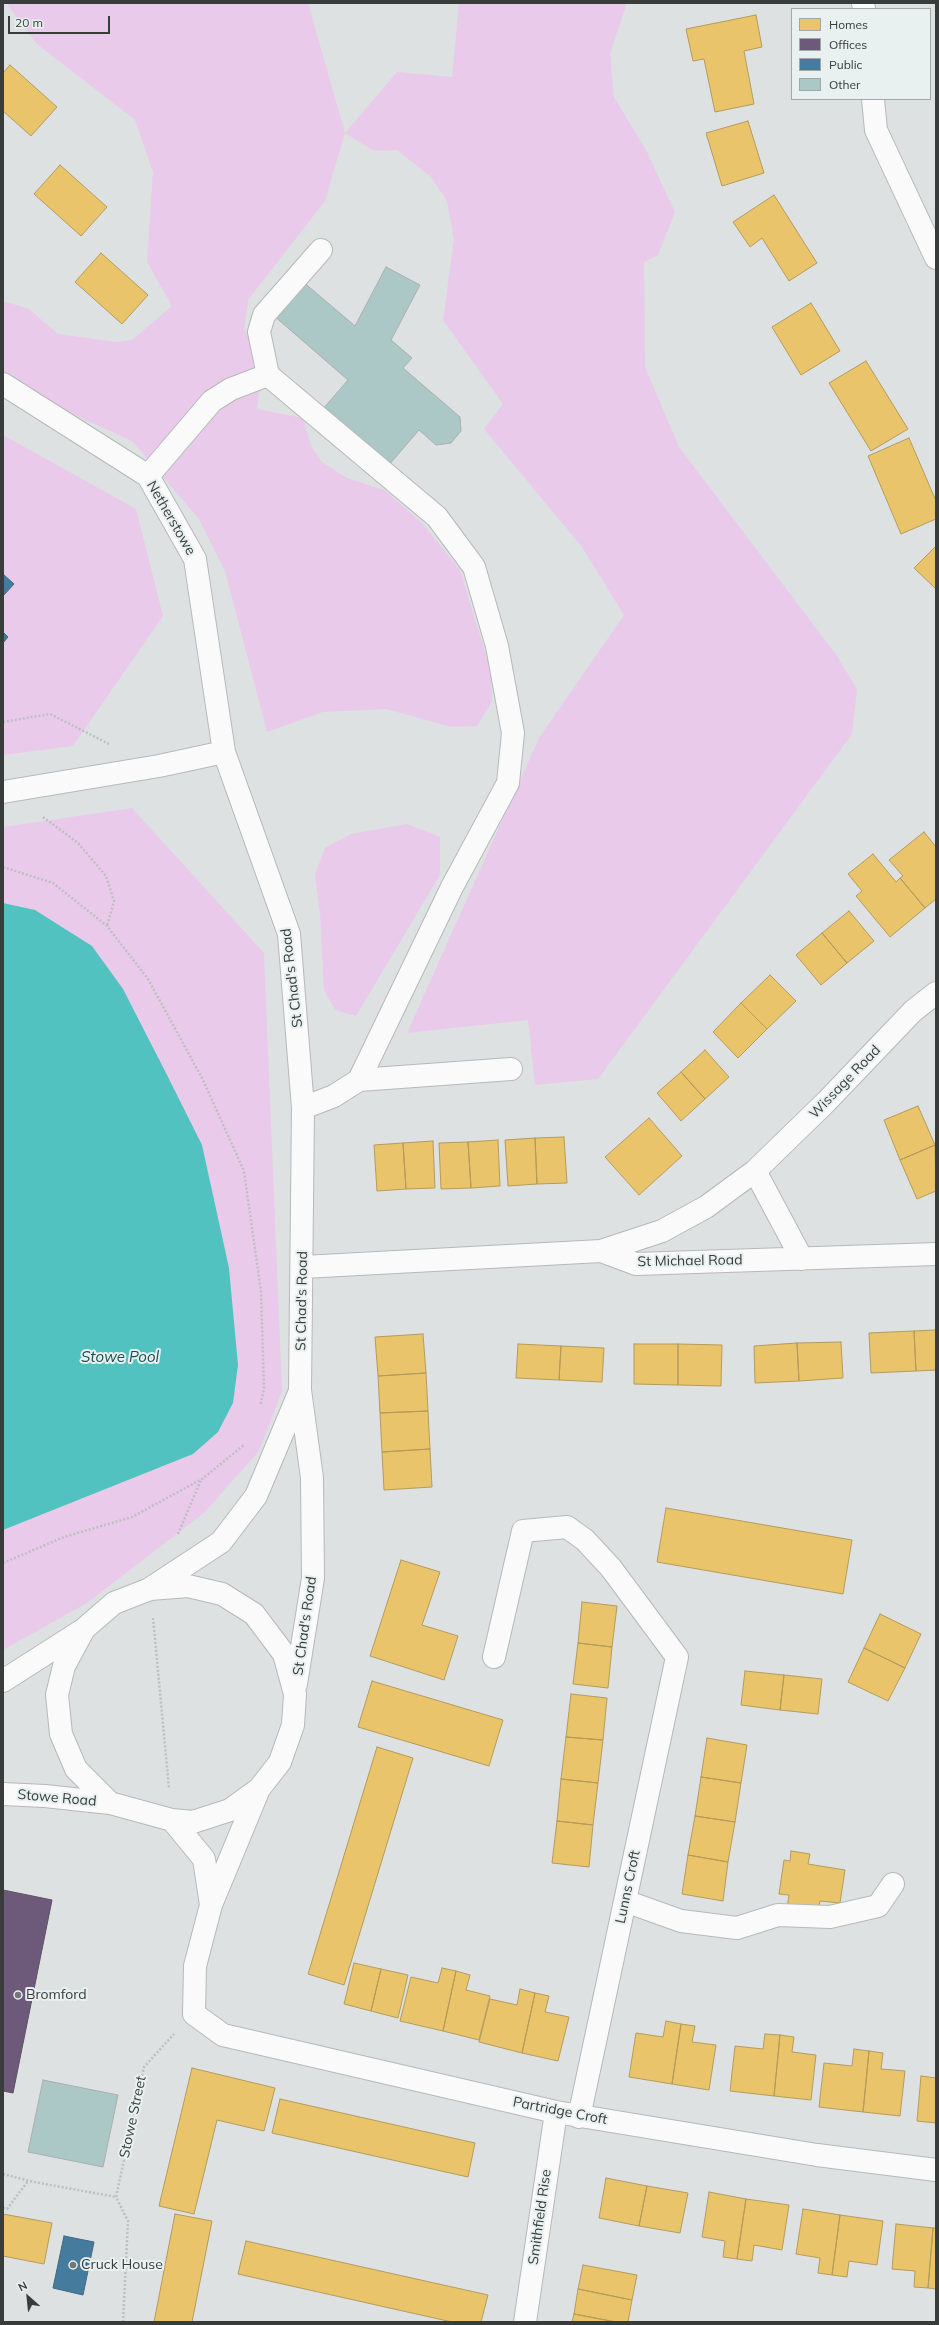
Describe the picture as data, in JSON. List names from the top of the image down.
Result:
{
  "streets": {
    "street": [
      "Netherstowe",
      "St Chad's Road",
      "Wissage Road",
      "St Michael Road",
      "Stowe Road",
      "Lunns Croft",
      "Partridge Croft",
      "Smithfield Rise"
    ],
    "path": ["Stowe Street"]
  },
  "crossings": [
    ["Netherstowe", "St Chad's Road"],
    ["St Chad's Road", "St Michael Road"],
    ["Wissage Road", "St Michael Road"],
    ["Lunns Croft", "Partridge Croft"],
    ["Partridge Croft", "Stowe Street"],
    ["Partridge Croft", "Smithfield Rise"]
  ],
  "water": ["Stowe Pool"],
  "places": ["Bromford", "Cruck House"],
  "legend": [
    "Homes",
    "Offices",
    "Public",
    "Other"
  ],
  "scale_bar": "20 m",
  "north": "top left"
}
